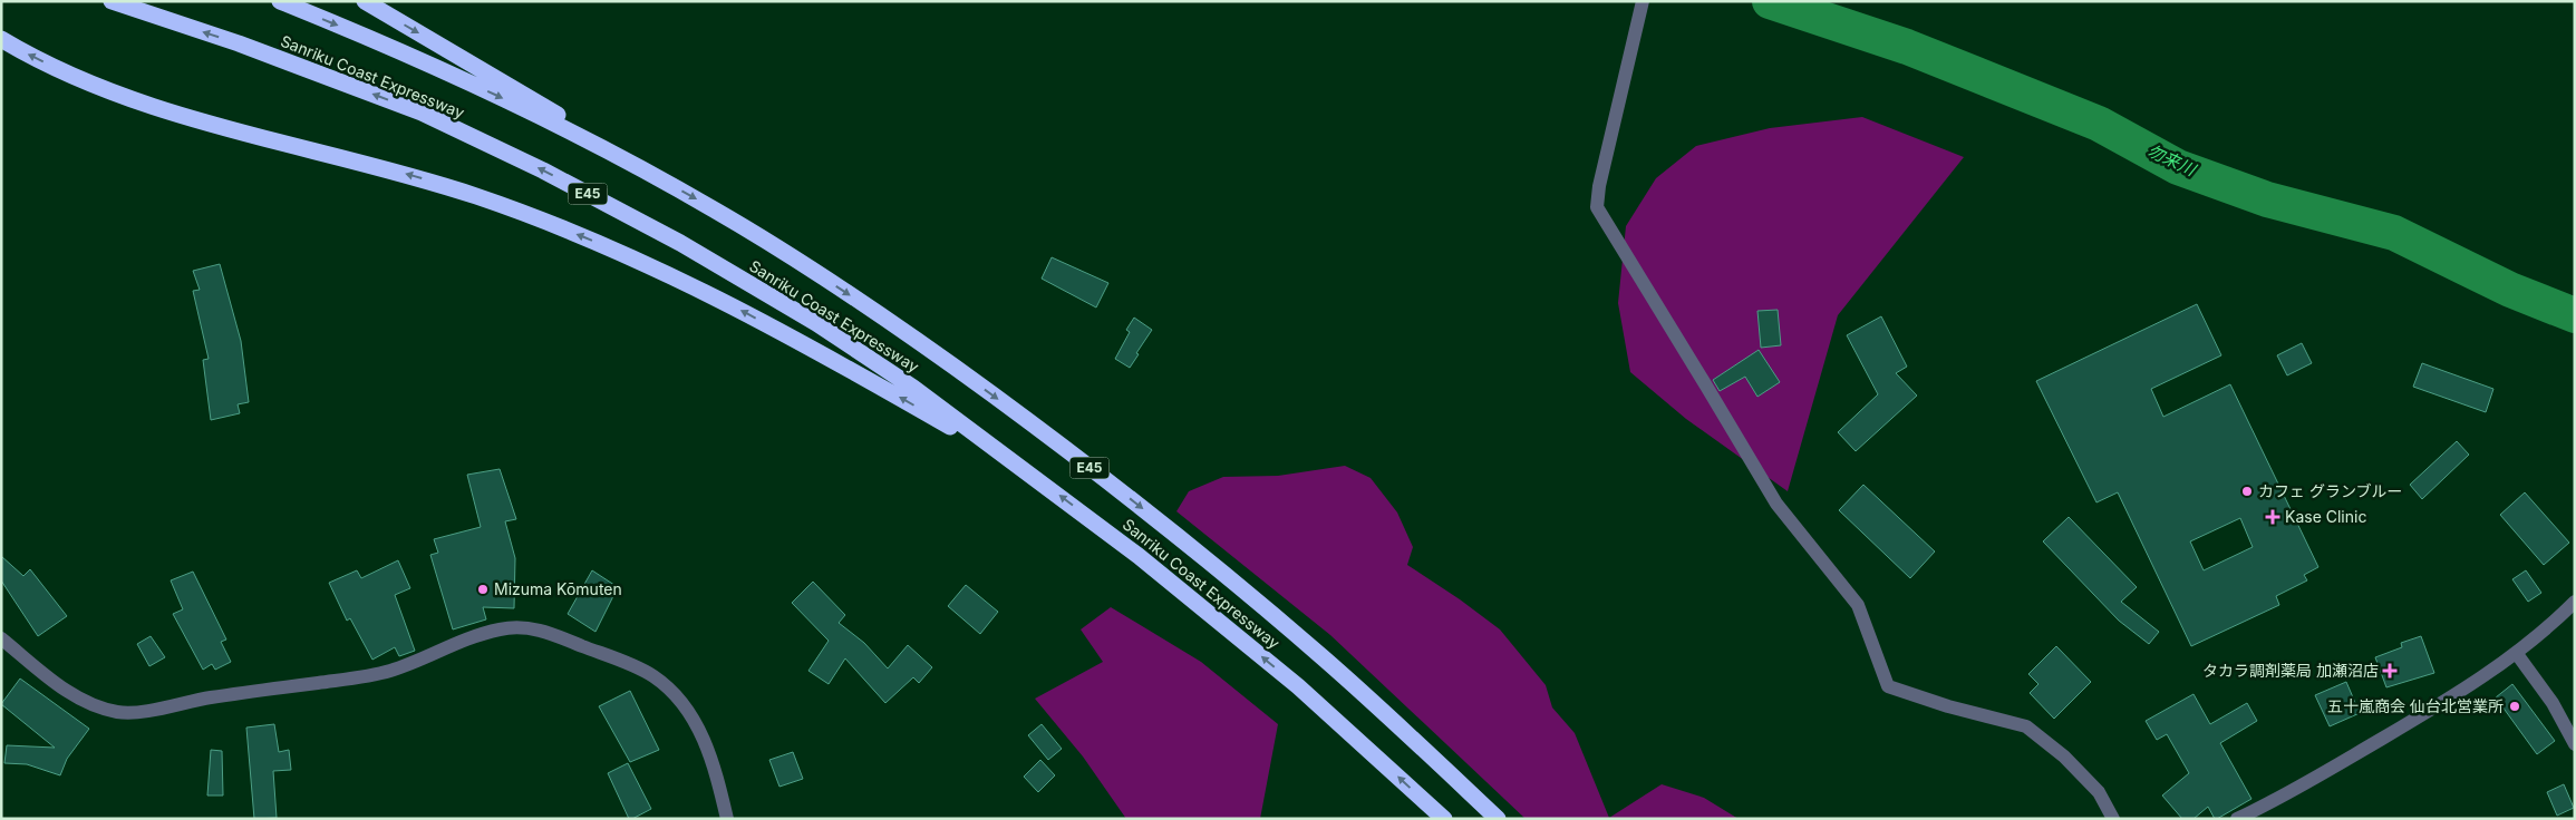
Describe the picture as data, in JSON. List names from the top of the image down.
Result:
{
  "streets": {
    "highway": ["Sanriku Coast Expressway", "E45"]
  },
  "water": ["勿来川"],
  "places": {
    "other": ["カフェ グランブルー", "Mizuma Kōmuten", "五十嵐商会 仙台北営業所"],
    "health": ["Kase Clinic", "タカラ調剤薬局 加瀬沼店"]
  }
}
